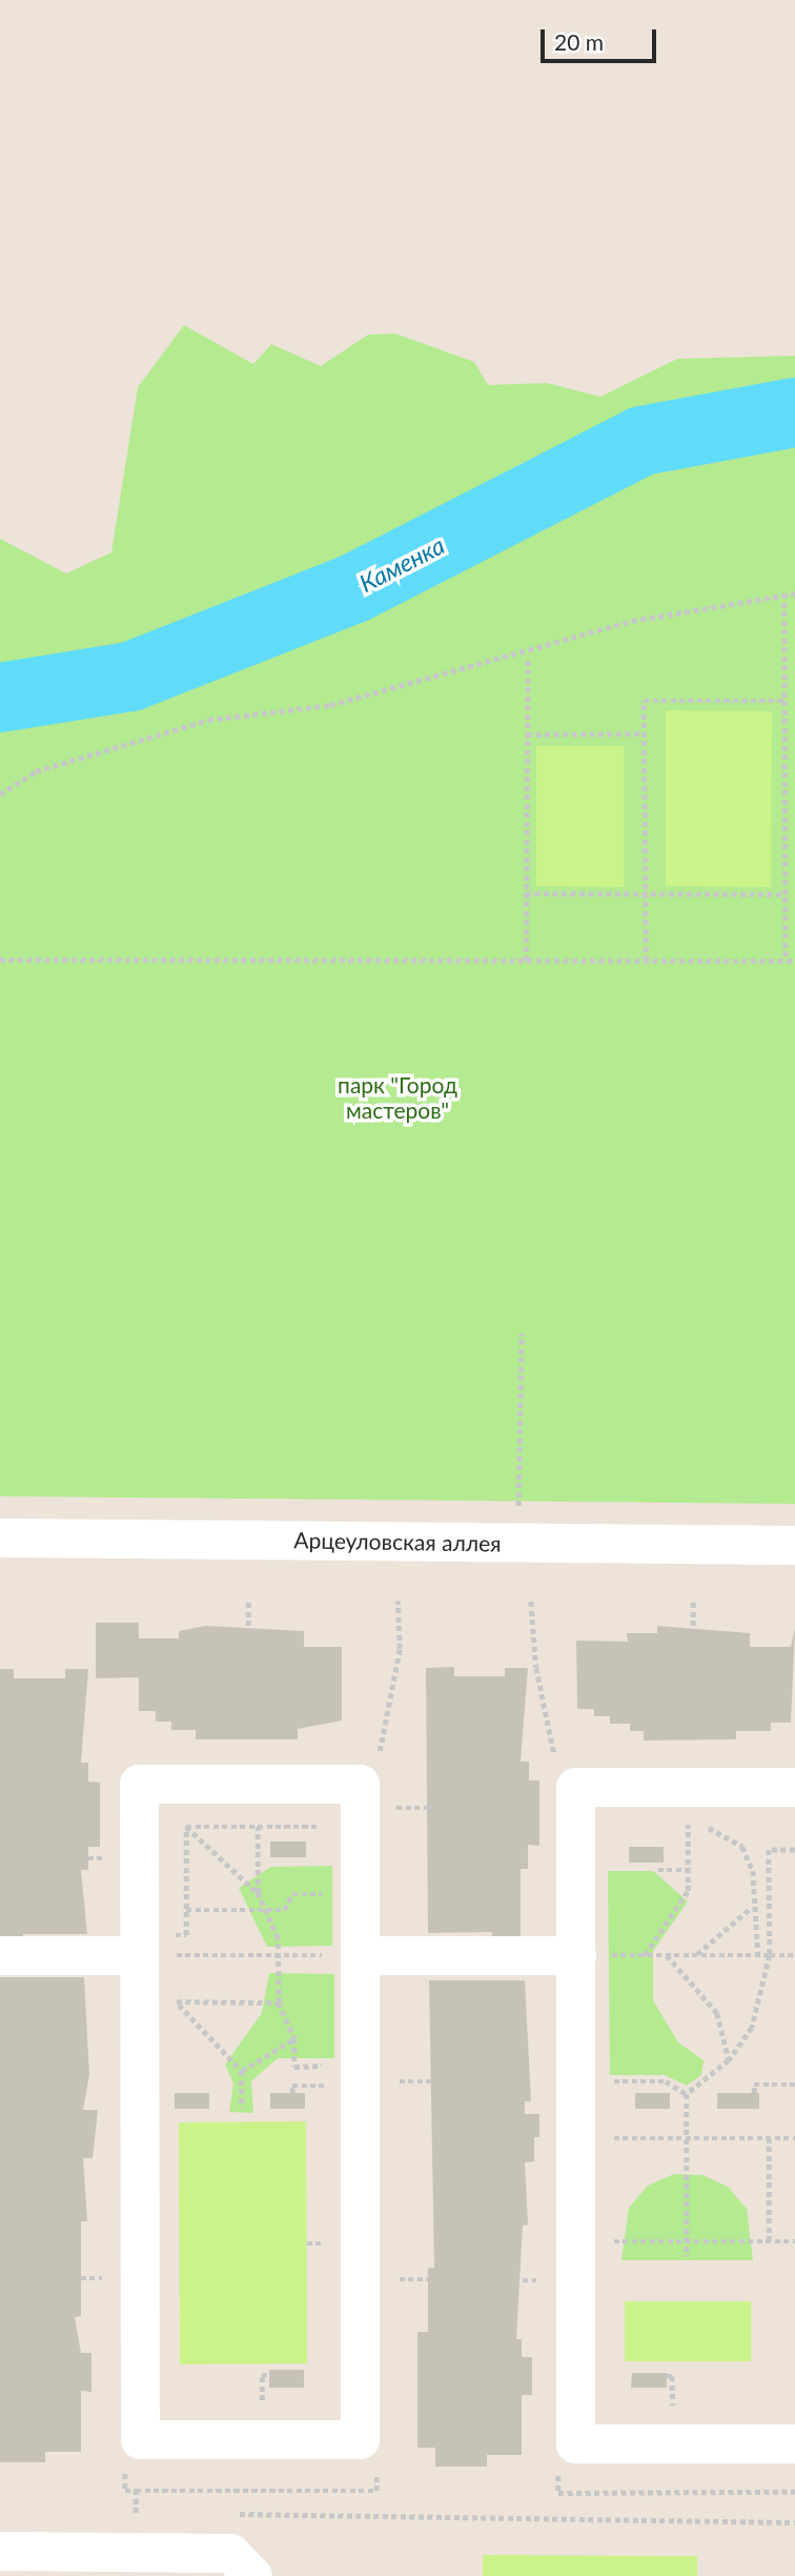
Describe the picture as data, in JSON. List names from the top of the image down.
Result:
{
  "streets": {
    "street": ["Арцеуловская аллея"]
  },
  "water": ["Каменка"],
  "parks": ["парк \"Город мастеров\""],
  "scale_bar": "20 m"
}
